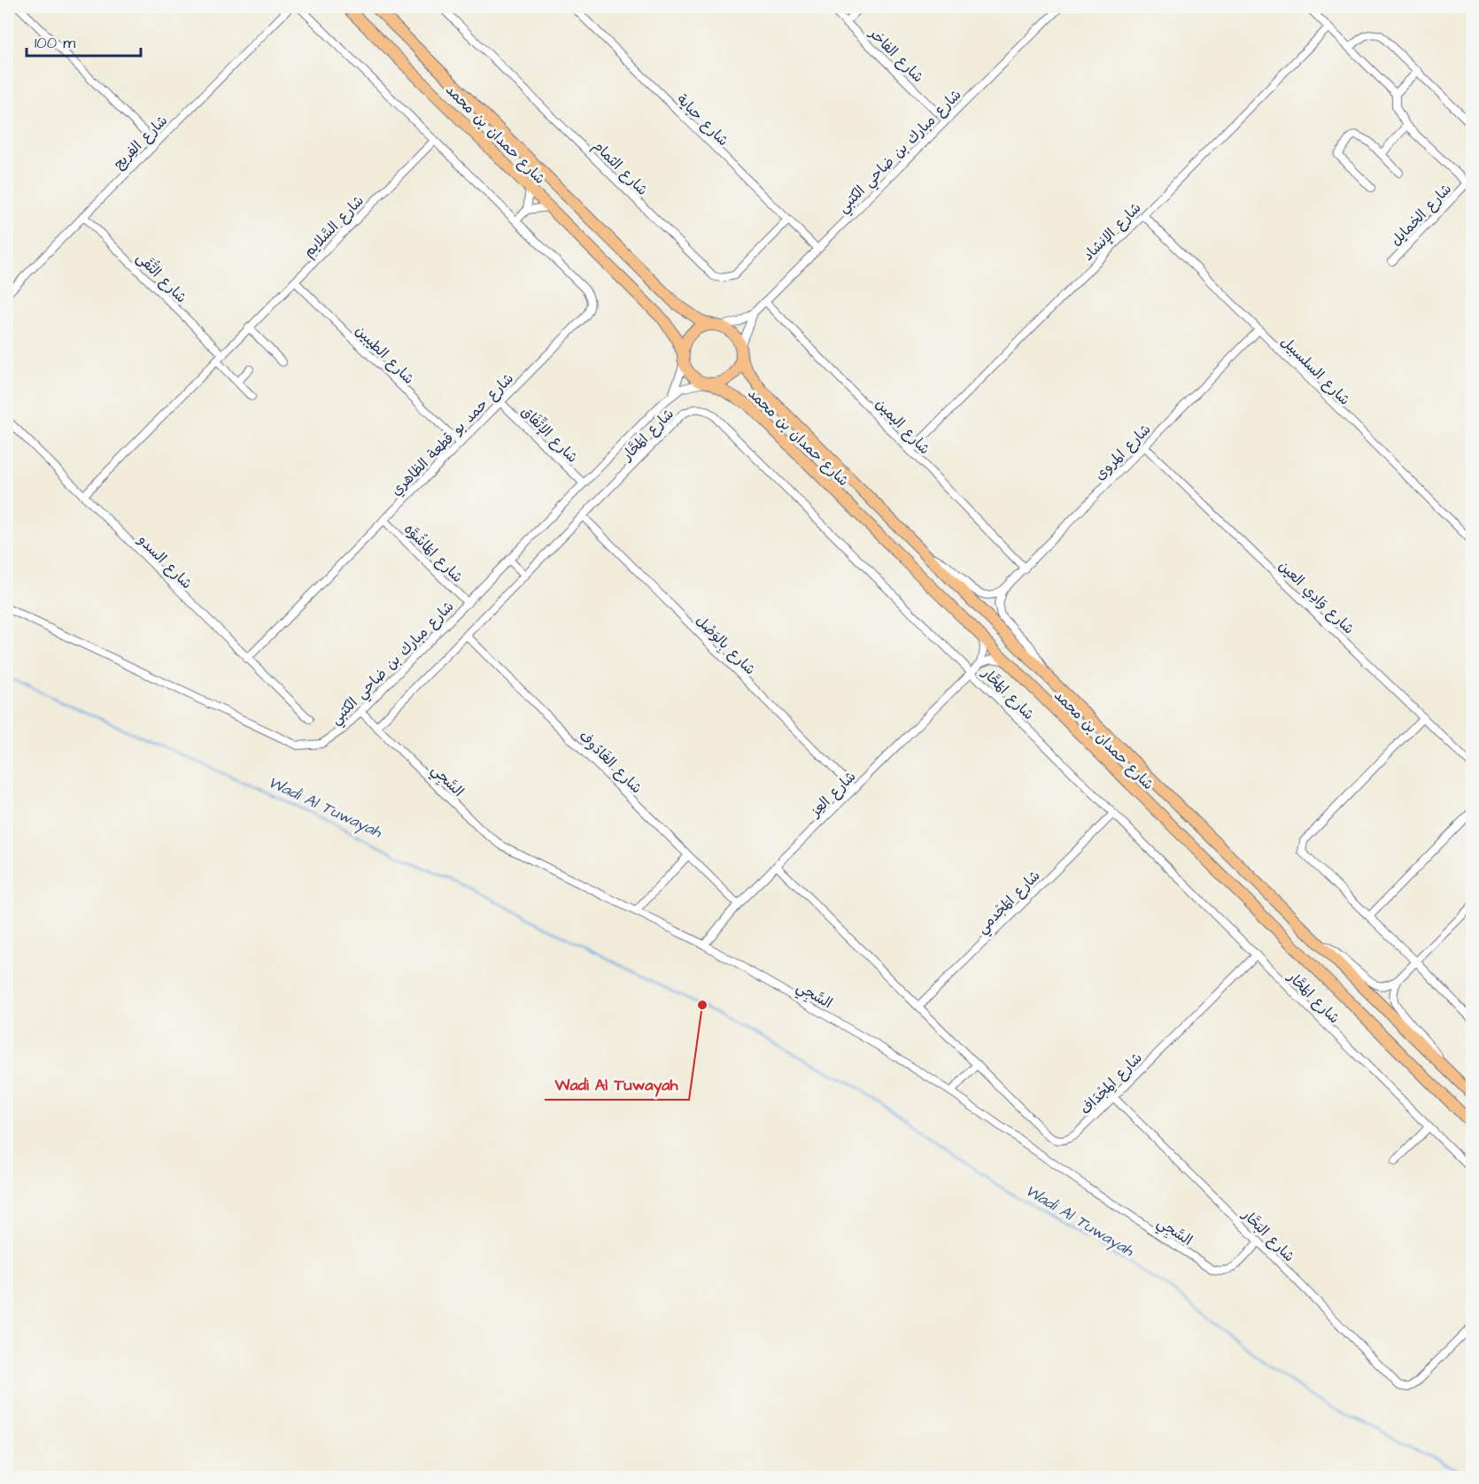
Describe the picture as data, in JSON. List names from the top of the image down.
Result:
{
  "streets": {
    "main road": ["شارع حمدان بن محمد"],
    "street": [
      "شارع الفاخر",
      "شارع حباية",
      "شارع الفِريج",
      "شارع مبارك بن ضاحي الكتبي",
      "شارع الثمام",
      "شارع الخمايل",
      "شارع السَّلايم",
      "شارع الإنشاد",
      "شارع التُّقَى",
      "شارع الطيبين",
      "شارع السلسبيل",
      "شارع اليمين",
      "شارع حمد بو قطعة الظاهري",
      "شارع الإتِّفَاق",
      "شارع المَحَّار",
      "شارع المروى",
      "شارع المَاشُوَّه",
      "شارع السدو",
      "شارع وَادِي العين",
      "شارع بِالوَصْل",
      "شارع الغَادُوف",
      "السَّجِي",
      "شارع العِز",
      "شارع المَجْدمي",
      "شارع المِجْدَاف",
      "شارع البَحَّار"
    ]
  },
  "crossings": [
    ["شارع الفاخر", "شارع مبارك بن ضاحي الكتبي"],
    ["شارع حباية", "شارع مبارك بن ضاحي الكتبي"],
    ["شارع حباية", "شارع الثمام"],
    ["شارع حمدان بن محمد", "شارع مبارك بن ضاحي الكتبي"],
    ["شارع الفِريج", "شارع التُّقَى"],
    ["شارع مبارك بن ضاحي الكتبي", "شارع اليمين"],
    ["شارع مبارك بن ضاحي الكتبي", "شارع الإتِّفَاق"],
    ["شارع مبارك بن ضاحي الكتبي", "شارع المَاشُوَّه"],
    ["شارع مبارك بن ضاحي الكتبي", "السَّجِي"],
    ["شارع السَّلايم", "شارع التُّقَى"],
    ["شارع السَّلايم", "شارع الطيبين"],
    ["شارع السَّلايم", "شارع حمد بو قطعة الظاهري"],
    ["شارع السَّلايم", "شارع السدو"],
    ["شارع الإنشاد", "شارع السلسبيل"],
    ["شارع الإنشاد", "شارع اليمين"],
    ["شارع الطيبين", "شارع حمد بو قطعة الظاهري"],
    ["شارع السلسبيل", "شارع المروى"],
    ["شارع اليمين", "شارع المروى"],
    ["شارع حمد بو قطعة الظاهري", "شارع الإتِّفَاق"],
    ["شارع حمد بو قطعة الظاهري", "شارع المَاشُوَّه"],
    ["شارع حمد بو قطعة الظاهري", "شارع السدو"],
    ["شارع المَحَّار", "شارع بِالوَصْل"],
    ["شارع المَحَّار", "شارع الغَادُوف"],
    ["شارع المَحَّار", "السَّجِي"],
    ["شارع المَحَّار", "شارع العِز"],
    ["شارع المَحَّار", "شارع المَجْدمي"],
    ["شارع المَحَّار", "شارع المِجْدَاف"],
    ["شارع المروى", "شارع وَادِي العين"],
    ["شارع بِالوَصْل", "شارع العِز"],
    ["شارع الغَادُوف", "شارع العِز"],
    ["السَّجِي", "شارع العِز"],
    ["السَّجِي", "شارع البَحَّار"],
    ["شارع العِز", "شارع المِجْدَاف"],
    ["شارع المَجْدمي", "شارع المِجْدَاف"],
    ["شارع المِجْدَاف", "شارع البَحَّار"]
  ],
  "water": ["Wadi Al Tuwayah"],
  "places": ["Wadi Al Tuwayah"],
  "scale_bar": "100 m"
}
